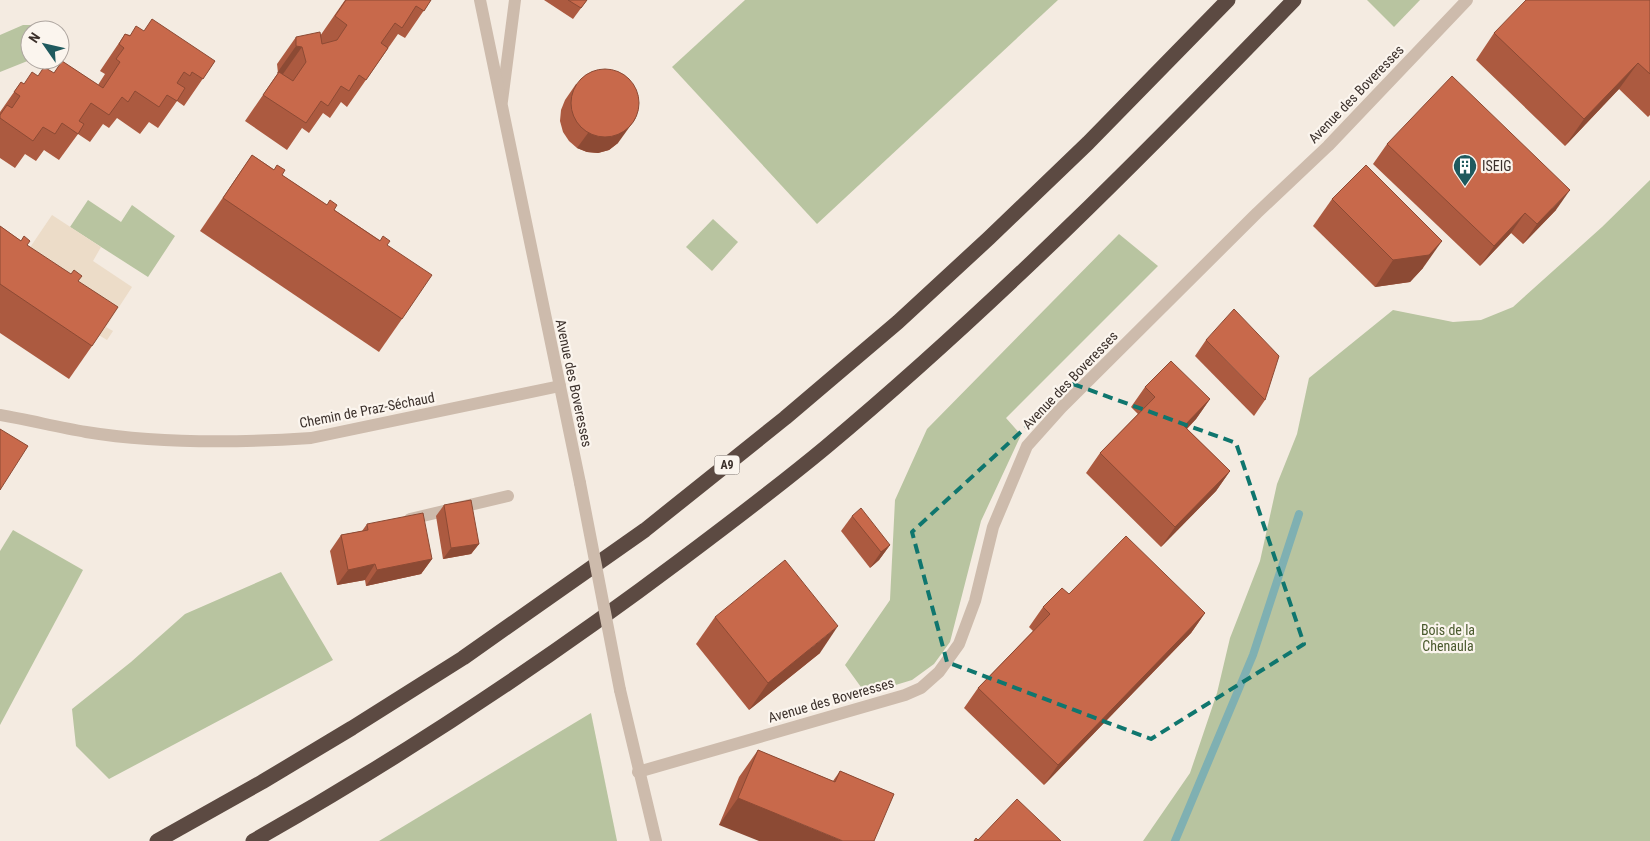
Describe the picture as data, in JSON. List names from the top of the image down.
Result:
{
  "streets": {
    "highway": ["A9"],
    "street": ["Avenue des Boveresses", "Chemin de Praz-Séchaud"]
  },
  "crossings": [
    ["Avenue des Boveresses", "Chemin de Praz-Séchaud"]
  ],
  "parks": ["Bois de la Chenaula"],
  "places": {
    "building": ["ISEIG"]
  },
  "north": "top left"
}
